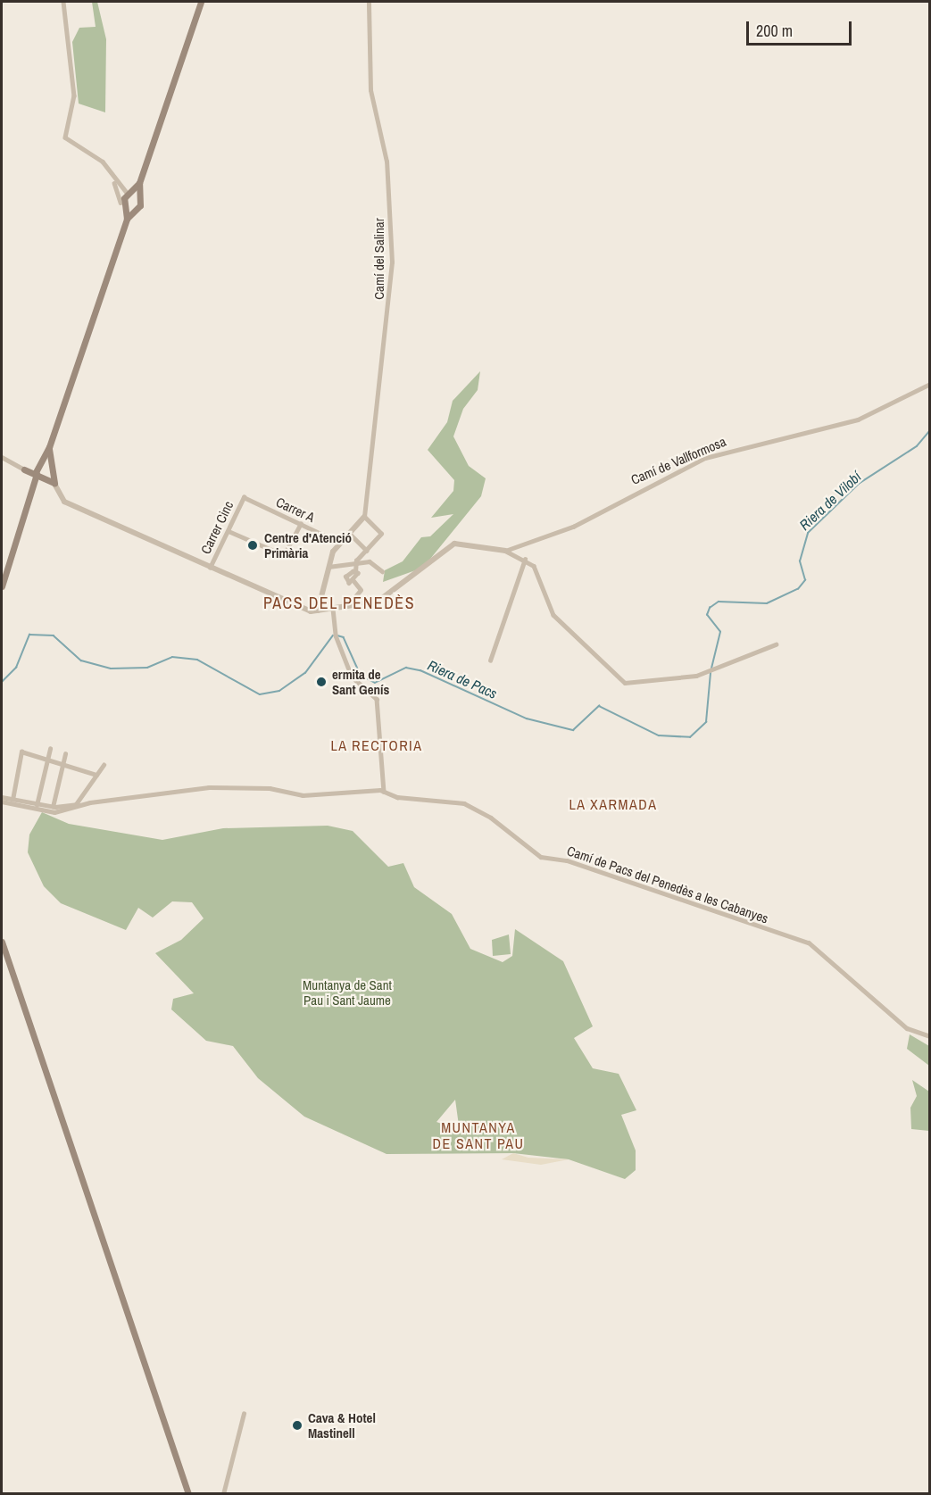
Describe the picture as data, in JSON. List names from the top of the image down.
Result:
{
  "streets": {
    "street": [
      "Camí del Salinar",
      "Camí de Vallformosa",
      "Carrer A",
      "Carrer Cinc",
      "Camí de Pacs del Penedès a les Cabanyes"
    ]
  },
  "crossings": [
    ["Carrer A", "Carrer Cinc"]
  ],
  "districts": [
    "PACS DEL PENEDÈS",
    "LA RECTORIA",
    "LA XARMADA",
    "MUNTANYA DE SANT PAU"
  ],
  "water": ["Riera de Vilobí", "Riera de Pacs"],
  "parks": ["Muntanya de Sant Pau i Sant Jaume"],
  "places": ["Centre d'Atenció Primària", "ermita de Sant Genís", "Cava & Hotel Mastinell"],
  "scale_bar": "200 m"
}
